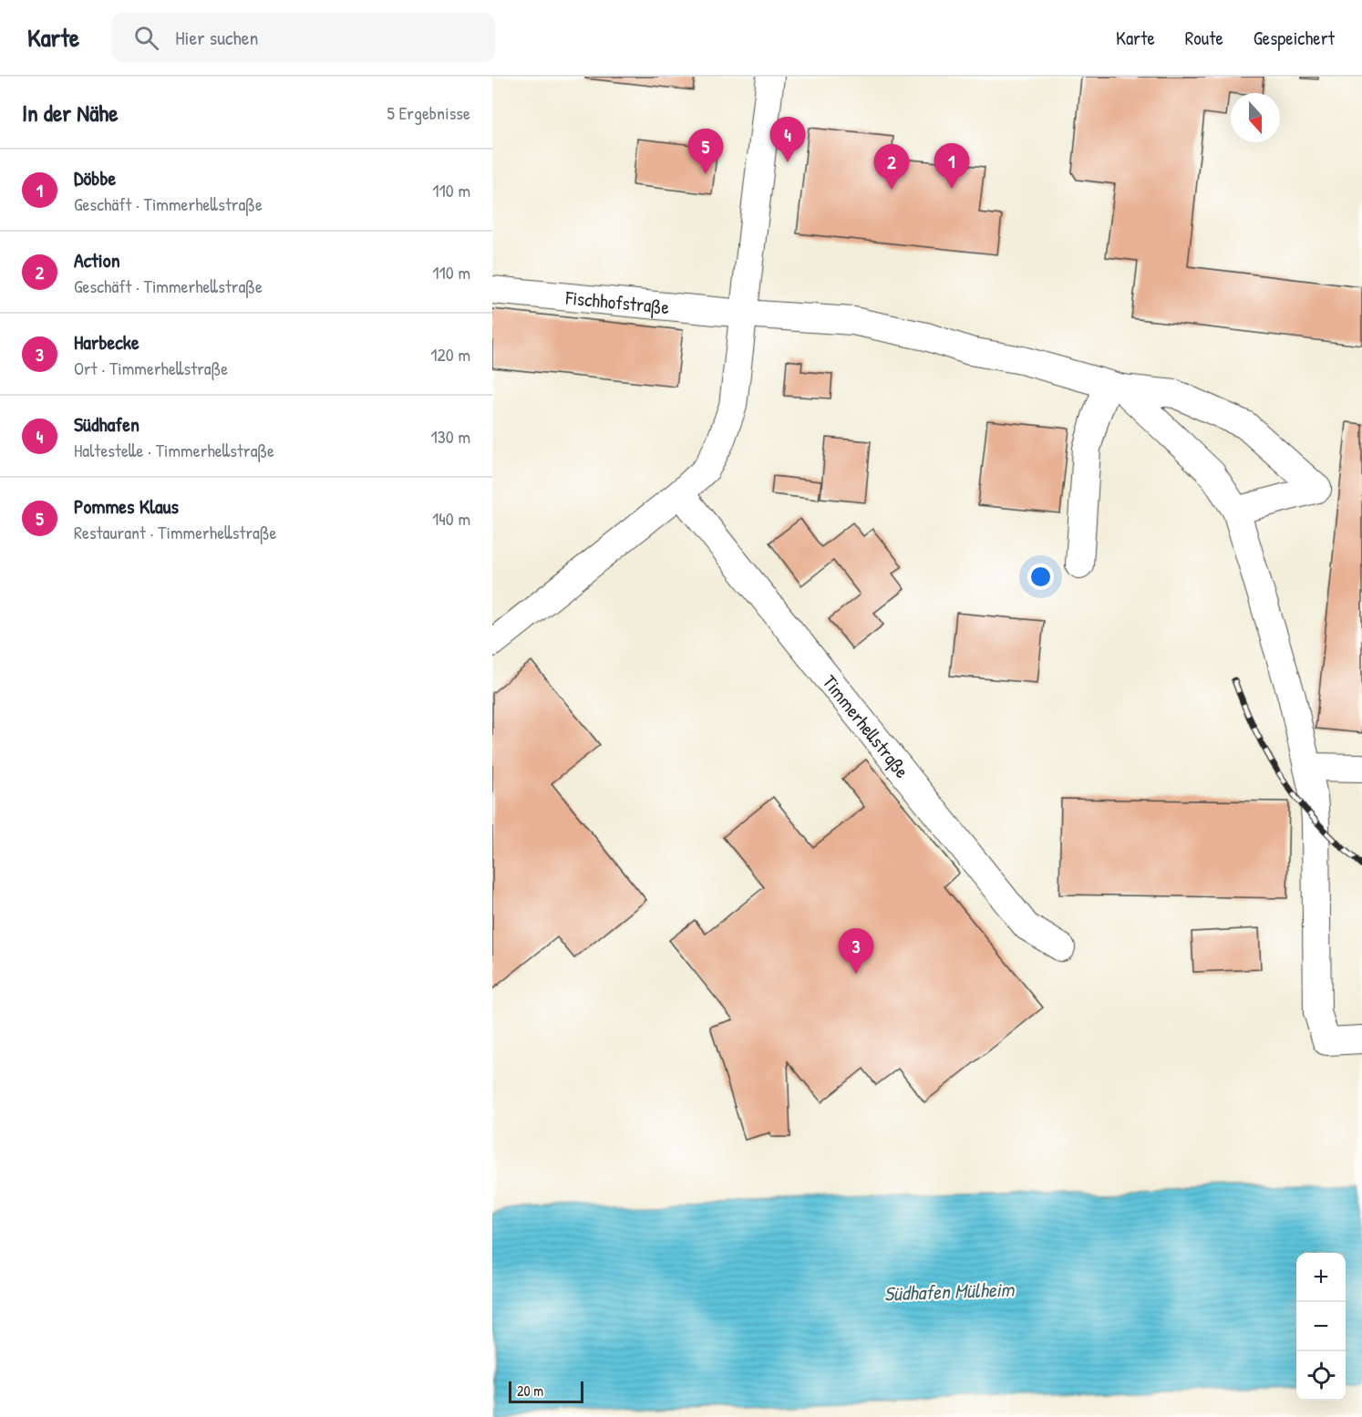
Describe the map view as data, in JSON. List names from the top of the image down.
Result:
{
  "streets": {
    "street": ["Fischhofstraße", "Timmerhellstraße"]
  },
  "water": ["Südhafen Mülheim"],
  "scale_bar": "20 m",
  "north": "bottom",
  "page": {
    "header": "Karte",
    "search": "Hier suchen",
    "nav": ["Karte", "Route", "Gespeichert"],
    "heading": ["In der Nähe", "5 Ergebnisse"],
    "pins": [
      "4",
      "5",
      "1",
      "2",
      "3"
    ],
    "list": [
      {
        "mark": "1",
        "name": "Döbbe",
        "note": "Geschäft · Timmerhellstraße",
        "value": "110 m"
      },
      {
        "mark": "2",
        "name": "Action",
        "note": "Geschäft · Timmerhellstraße",
        "value": "110 m"
      },
      {
        "mark": "3",
        "name": "Harbecke",
        "note": "Ort · Timmerhellstraße",
        "value": "120 m"
      },
      {
        "mark": "4",
        "name": "Südhafen",
        "note": "Haltestelle · Timmerhellstraße",
        "value": "130 m"
      },
      {
        "mark": "5",
        "name": "Pommes Klaus",
        "note": "Restaurant · Timmerhellstraße",
        "value": "140 m"
      }
    ],
    "map_buttons": ["+", "−"],
    "scale": "20 m"
  }
}
